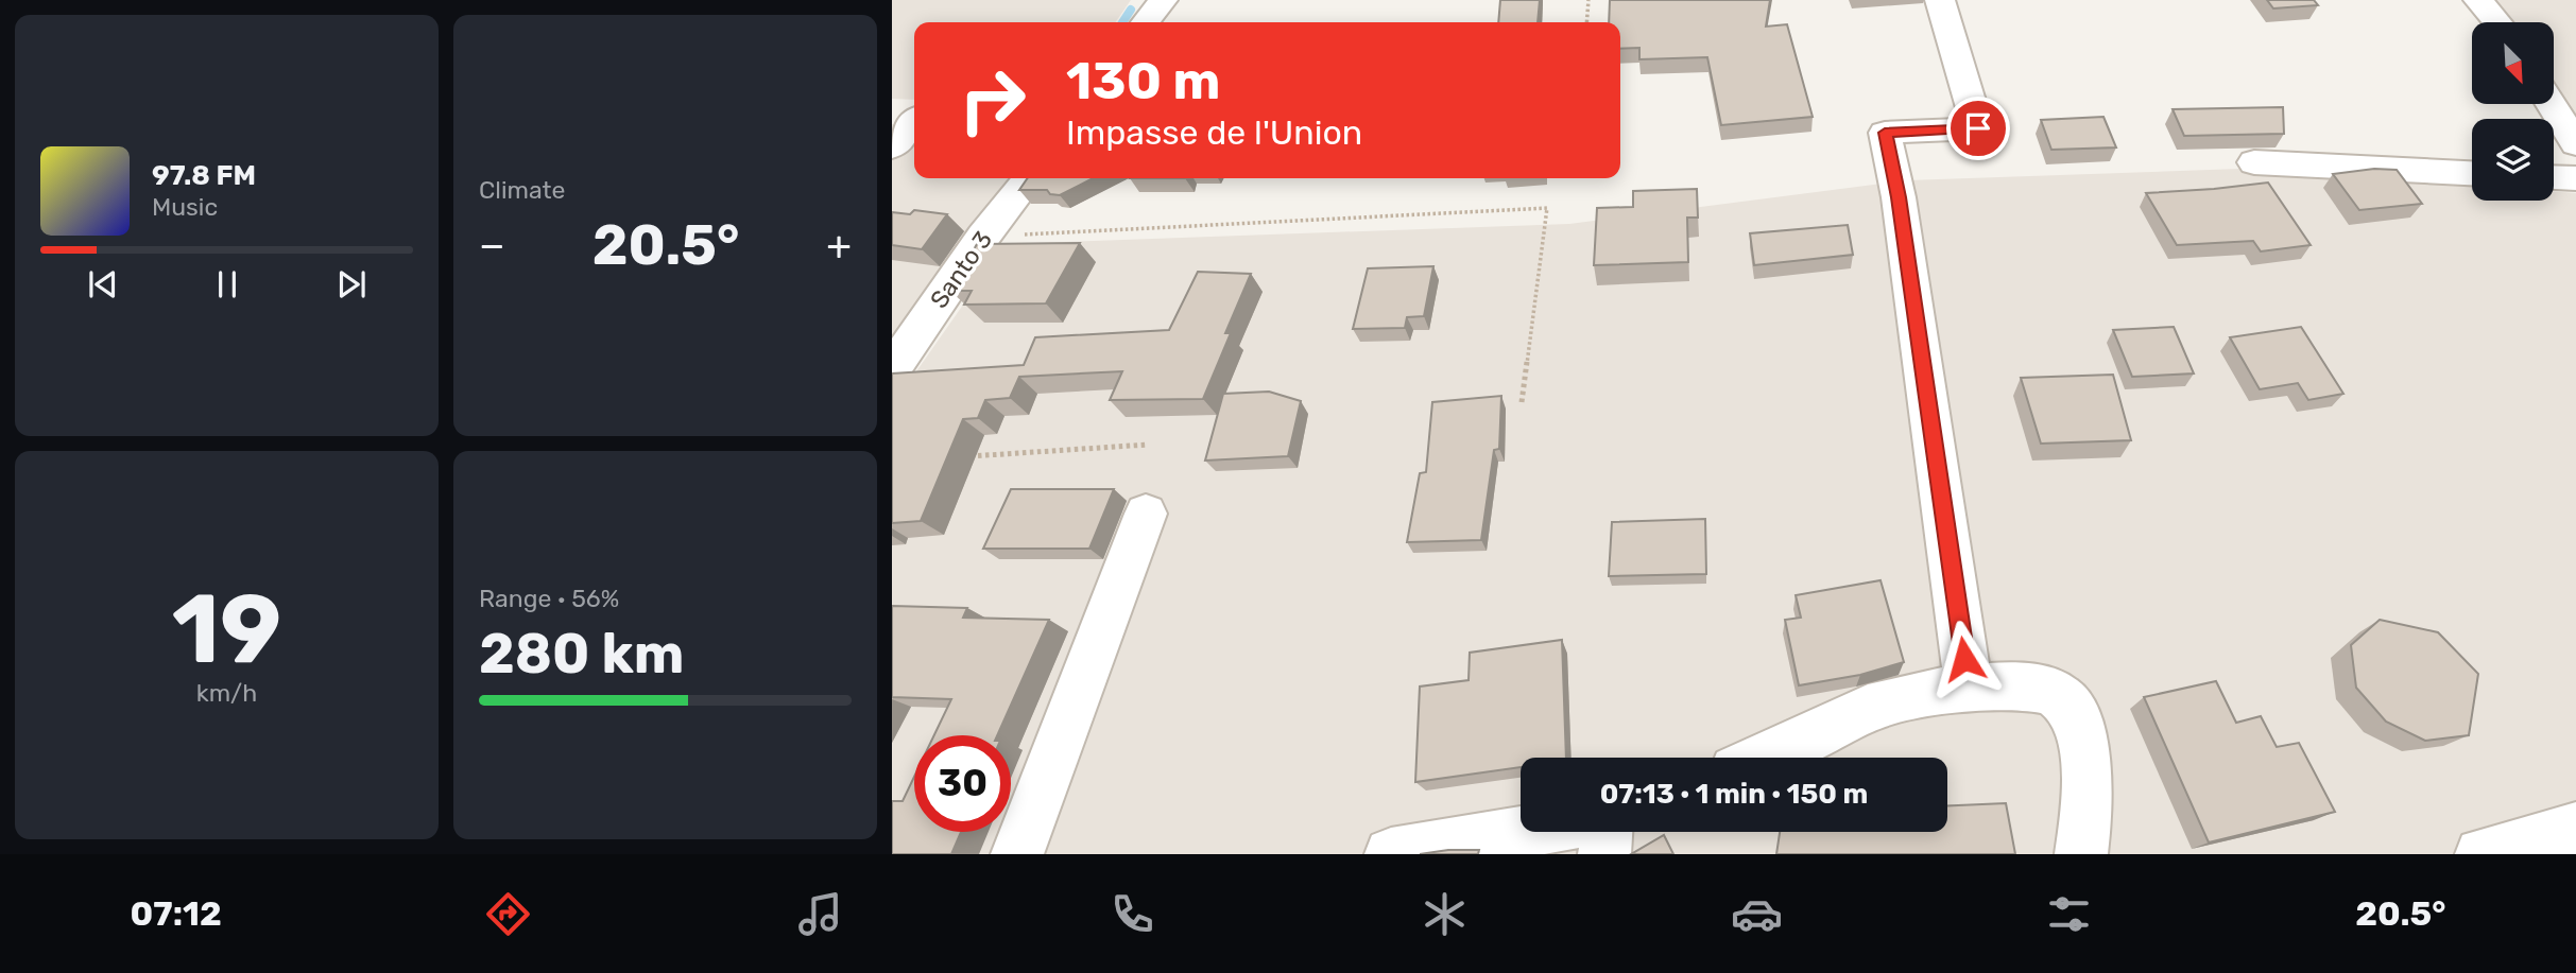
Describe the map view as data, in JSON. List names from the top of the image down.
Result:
{
  "streets": {
    "street": ["Santo 3"]
  },
  "north": "bottom right",
  "page": {
    "tile": [
      "Climate",
      ["19", "km/h"],
      ["Range · 56%", "280 km"]
    ],
    "turn": ["130 m", "Impasse de l'Union"],
    "song": ["97.8 FM", "Music"],
    "heat": ["−", "20.5°", "+"],
    "limit": "30",
    "trip": "07:13 · 1 min · 150 m",
    "tabs": ["07:12", "20.5°"]
  }
}
